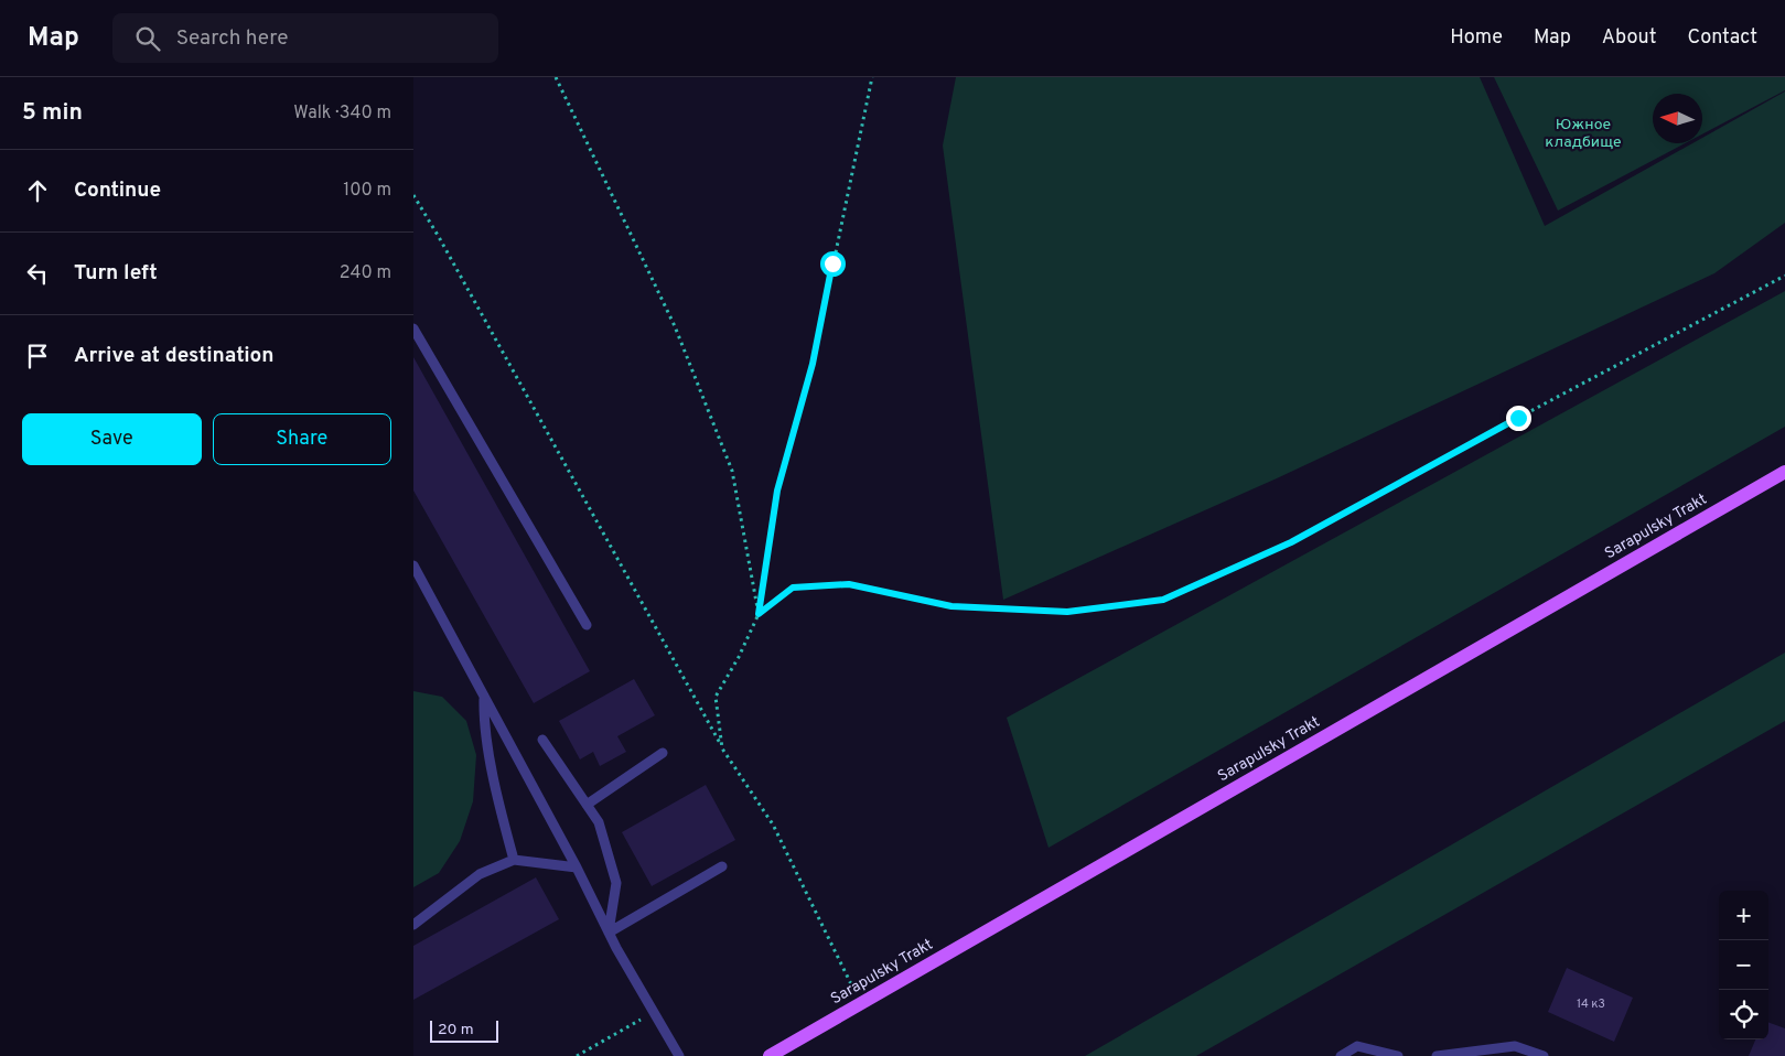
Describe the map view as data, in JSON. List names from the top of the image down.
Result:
{
  "streets": {
    "main road": ["Sarapulsky Trakt"]
  },
  "parks": ["Южное кладбище"],
  "house_numbers": ["14 к3"],
  "scale_bar": "20 m",
  "north": "left",
  "page": {
    "header": "Map",
    "search": "Search here",
    "nav": [
      "Home",
      "Map",
      "About",
      "Contact"
    ],
    "heading": ["5 min", "Walk · 340 m"],
    "list": [
      ["Continue", "100 m"],
      ["Turn left", "240 m"],
      "Arrive at destination"
    ],
    "buttons": ["Save", "Share"],
    "map_buttons": ["+", "−"],
    "scale": "20 m"
  }
}
